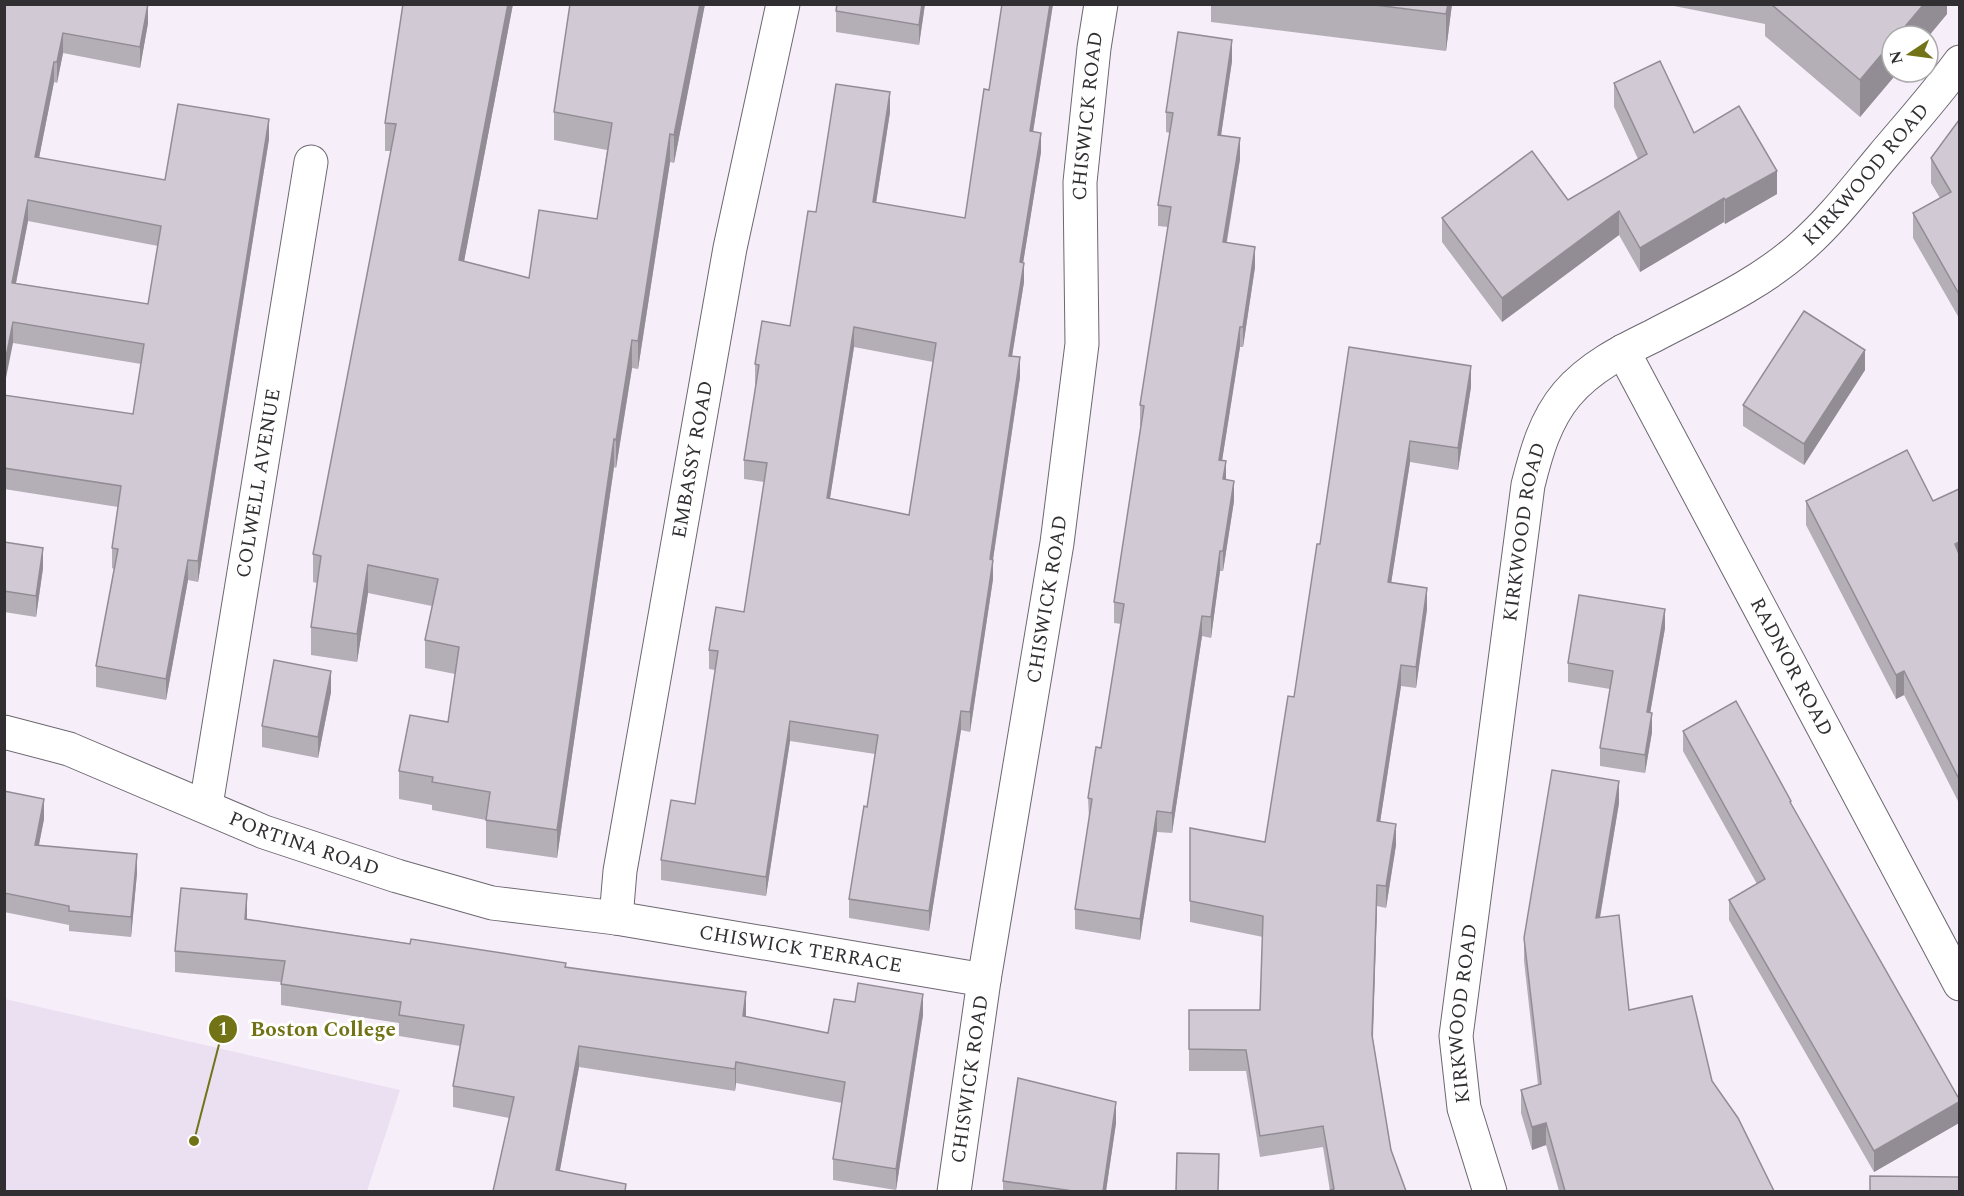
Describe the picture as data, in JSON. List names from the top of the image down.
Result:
{
  "streets": {
    "street": [
      "CHISWICK ROAD",
      "KIRKWOOD ROAD",
      "EMBASSY ROAD",
      "COLWELL AVENUE",
      "RADNOR ROAD",
      "PORTINA ROAD",
      "CHISWICK TERRACE"
    ]
  },
  "crossings": [
    ["CHISWICK ROAD", "CHISWICK TERRACE"],
    ["KIRKWOOD ROAD", "RADNOR ROAD"],
    ["EMBASSY ROAD", "PORTINA ROAD"],
    ["EMBASSY ROAD", "CHISWICK TERRACE"],
    ["COLWELL AVENUE", "PORTINA ROAD"],
    ["PORTINA ROAD", "CHISWICK TERRACE"]
  ],
  "places": ["Boston College"],
  "north": "left"
}
